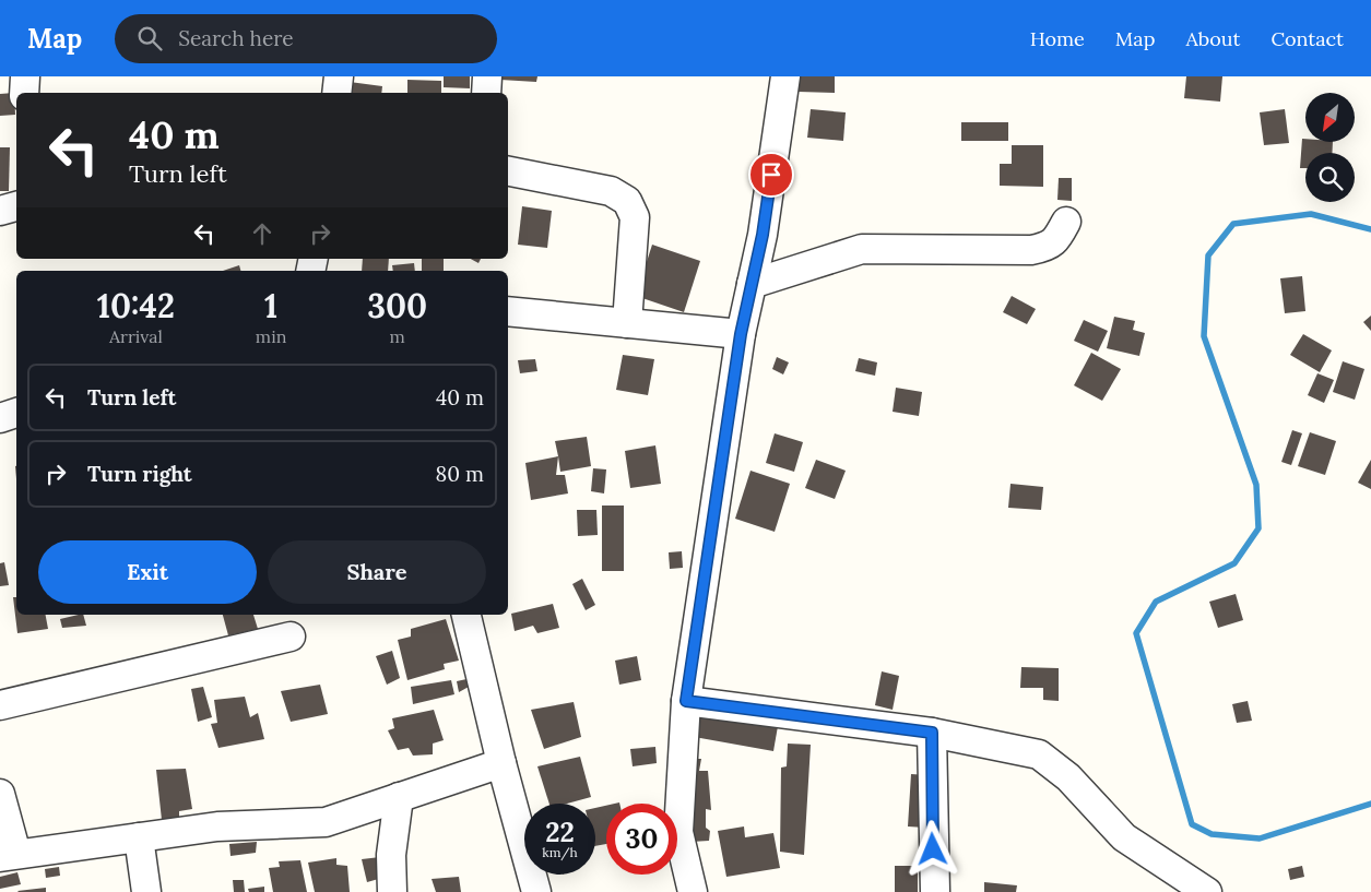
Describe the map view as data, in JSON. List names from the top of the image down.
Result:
{
  "north": "bottom left",
  "page": {
    "header": "Map",
    "search": "Search here",
    "nav": [
      "Home",
      "Map",
      "About",
      "Contact"
    ],
    "turn": ["40 m", "Turn left"],
    "eta": [
      "10:42",
      "Arrival",
      "1",
      "min",
      "300",
      "m"
    ],
    "list": [
      {
        "name": "Turn left",
        "value": "40 m"
      },
      {
        "name": "Turn right",
        "value": "80 m"
      }
    ],
    "buttons": ["Exit", "Share"],
    "speed": "22 km/h",
    "limit": "30"
  }
}
